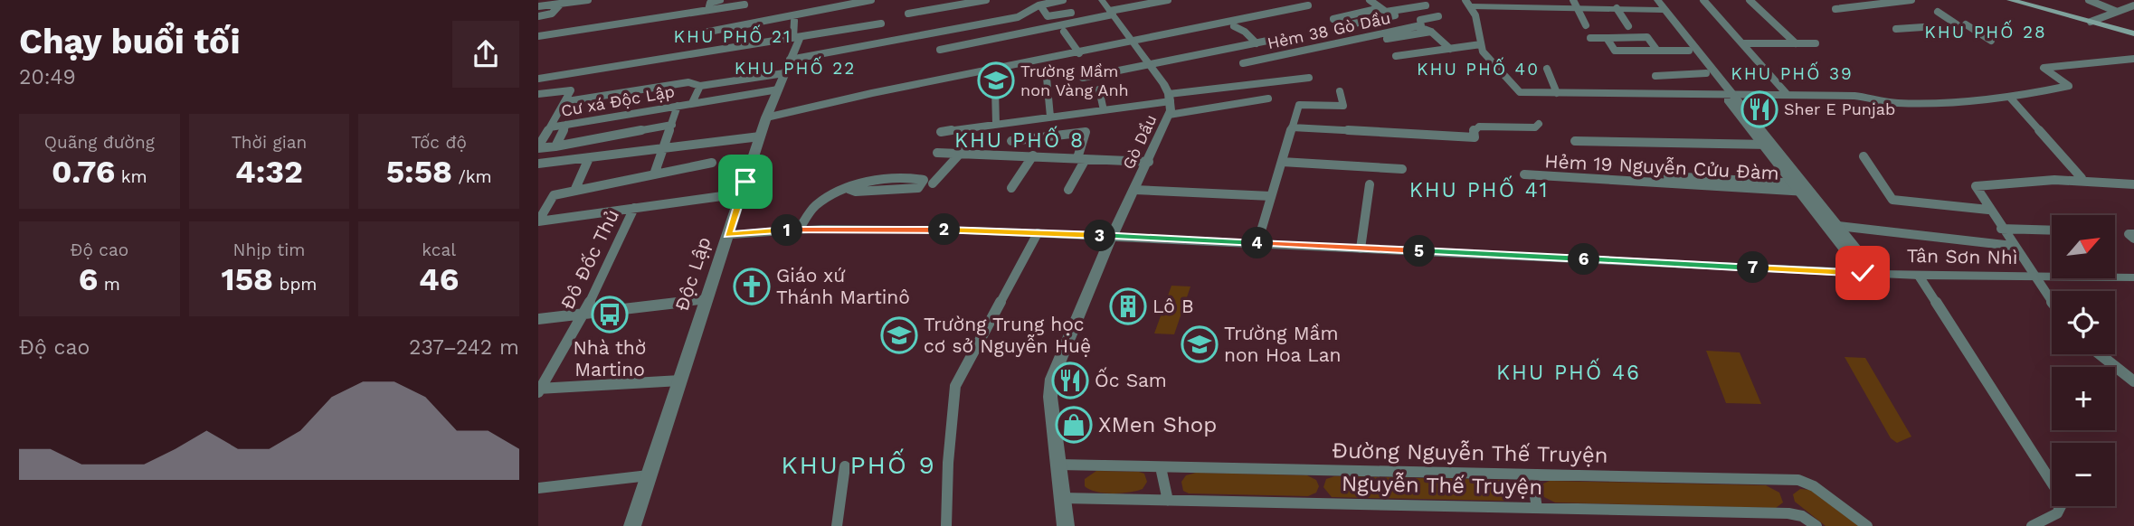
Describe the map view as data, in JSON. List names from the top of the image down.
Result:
{
  "streets": {
    "street": [
      "Hẻm 38 Gò Dầu",
      "Cư xá Độc Lập",
      "Gò Dầu",
      "Hẻm 19 Nguyễn Cửu Đàm",
      "Tân Sơn Nhì",
      "Đô Đốc Thủ",
      "Độc Lập",
      "Đường Nguyễn Thế Truyện",
      "Nguyễn Thế Truyện"
    ]
  },
  "crossings": [
    ["Cư xá Độc Lập", "Độc Lập"],
    ["Gò Dầu", "Tân Sơn Nhì"],
    ["Gò Dầu", "Đường Nguyễn Thế Truyện"],
    ["Gò Dầu", "Nguyễn Thế Truyện"],
    ["Tân Sơn Nhì", "Độc Lập"]
  ],
  "districts": [
    "KHU PHỐ 28",
    "KHU PHỐ 21",
    "KHU PHỐ 22",
    "KHU PHỐ 40",
    "KHU PHỐ 39",
    "KHU PHỐ 8",
    "KHU PHỐ 41",
    "KHU PHỐ 46",
    "KHU PHỐ 9"
  ],
  "places": {
    "school or university": ["Trường Mầm non Vàng Anh", "Trường Trung học cơ sở Nguyễn Huệ", "Trường Mầm non Hoa Lan"],
    "restaurant": ["Sher E Punjab", "Ốc Sam"],
    "church": ["Giáo xứ Thánh Martinô"],
    "building": ["Lô B"],
    "bus stop": ["Nhà thờ Martino"],
    "shop": ["XMen Shop"]
  },
  "north": "top right",
  "page": {
    "heading": ["Chạy buổi tối", "20:49"],
    "stats": [
      ["Quãng đường", "0.76 km"],
      ["Thời gian", "4:32"],
      ["Tốc độ", "5:58 /km"],
      ["Độ cao", "6 m"],
      ["Nhịp tim", "158 bpm"],
      ["kcal", "46"]
    ],
    "pins": [
      "2",
      "1",
      "3",
      "4",
      "5",
      "6",
      "7"
    ],
    "map_buttons": ["+", "−"],
    "chart": ["Độ cao", "237–242 m"]
  }
}
